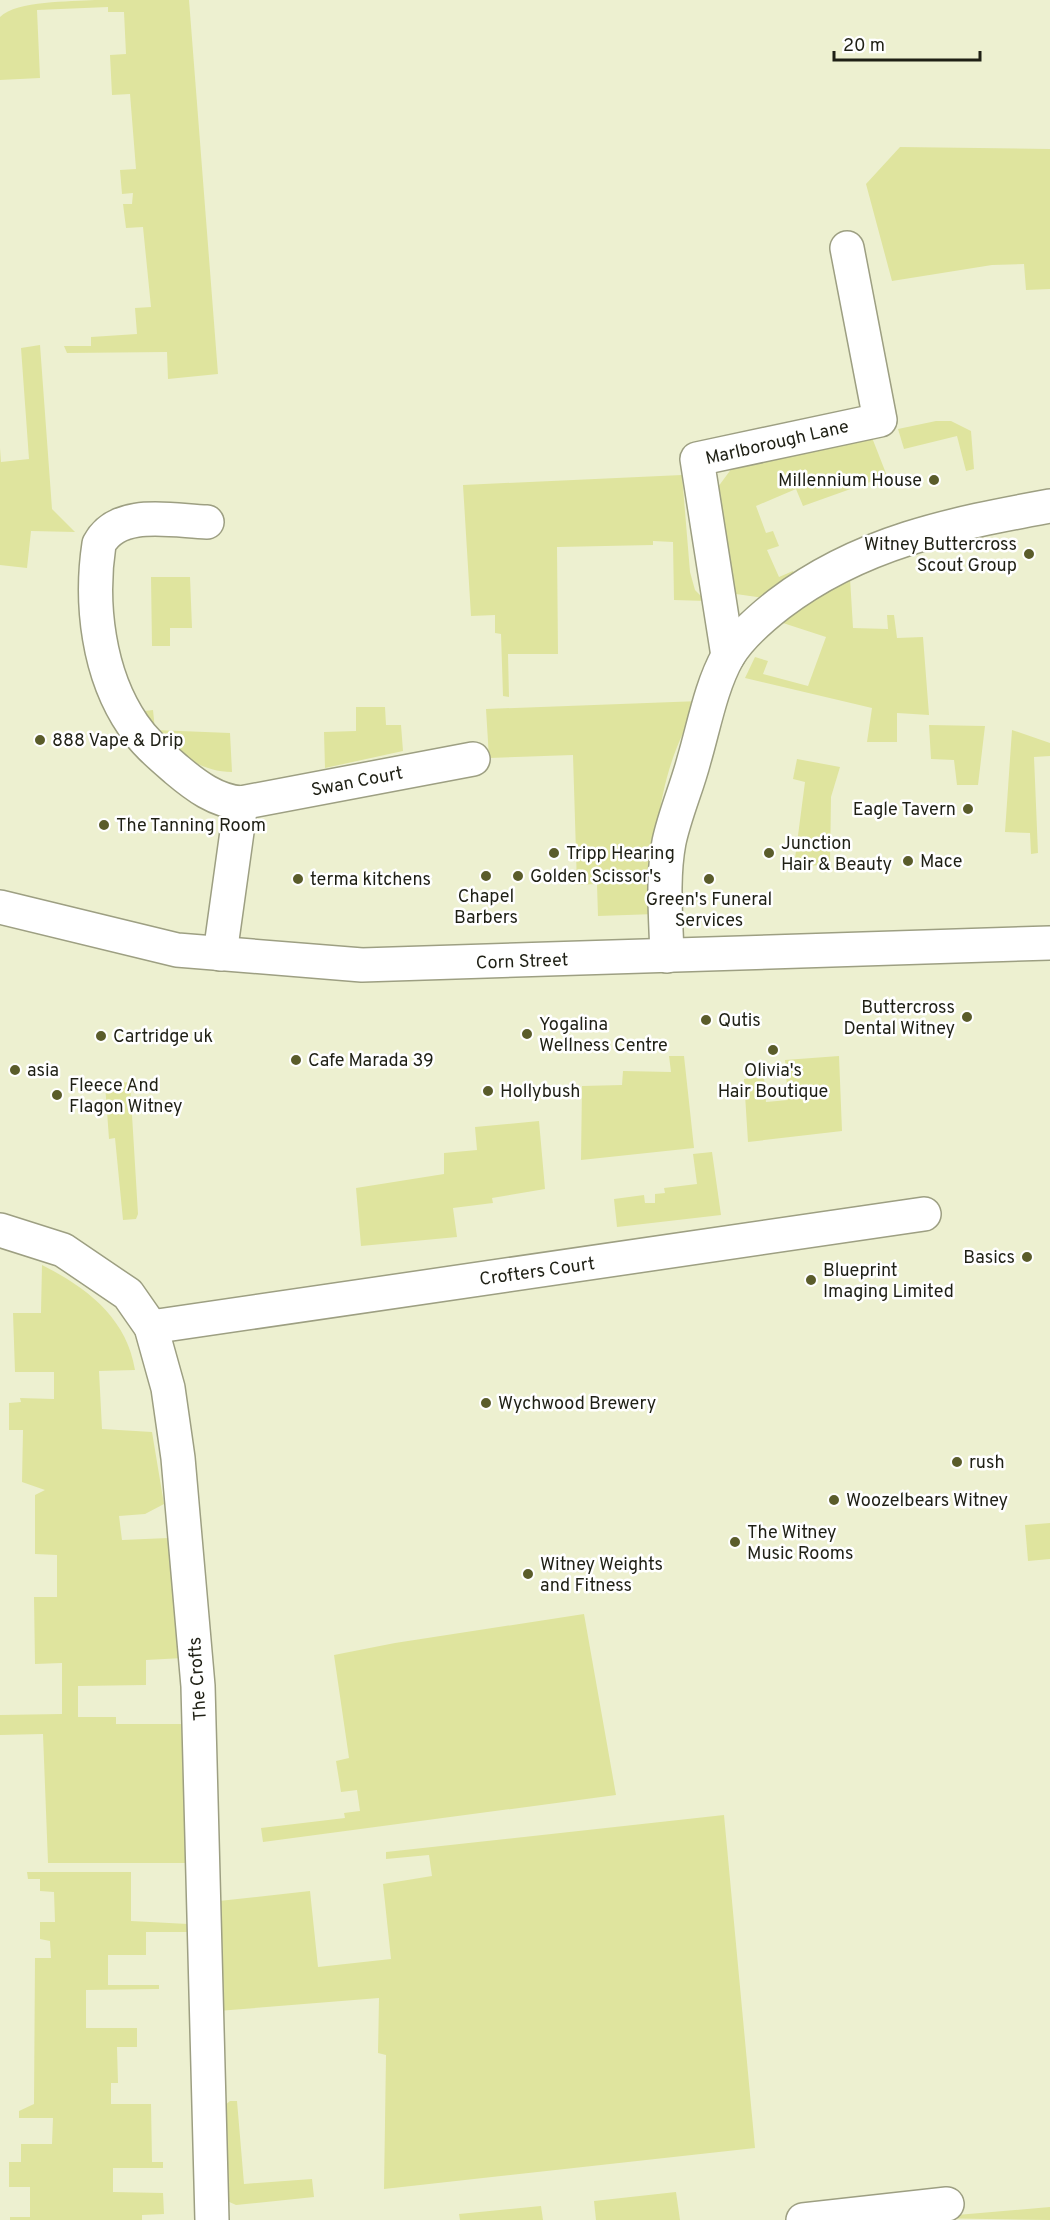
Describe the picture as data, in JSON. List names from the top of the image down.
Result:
{
  "streets": {
    "street": [
      "Marlborough Lane",
      "Swan Court",
      "Corn Street",
      "Crofters Court",
      "The Crofts"
    ]
  },
  "crossings": [
    ["Marlborough Lane", "Corn Street"],
    ["Crofters Court", "The Crofts"]
  ],
  "places": [
    "Millennium House",
    "Witney Buttercross Scout Group",
    "888 Vape & Drip",
    "Eagle Tavern",
    "The Tanning Room",
    "Tripp Hearing",
    "Junction Hair & Beauty",
    "Mace",
    "Chapel Barbers",
    "Golden Scissor's",
    "terma kitchens",
    "Green's Funeral Services",
    "Buttercross Dental Witney",
    "Qutis",
    "Yogalina Wellness Centre",
    "Cartridge uk",
    "Olivia's Hair Boutique",
    "Cafe Marada 39",
    "asia",
    "Hollybush",
    "Fleece And Flagon Witney",
    "Basics",
    "Blueprint Imaging Limited",
    "Wychwood Brewery",
    "rush",
    "Woozelbears Witney",
    "The Witney Music Rooms",
    "Witney Weights and Fitness"
  ],
  "scale_bar": "20 m"
}
